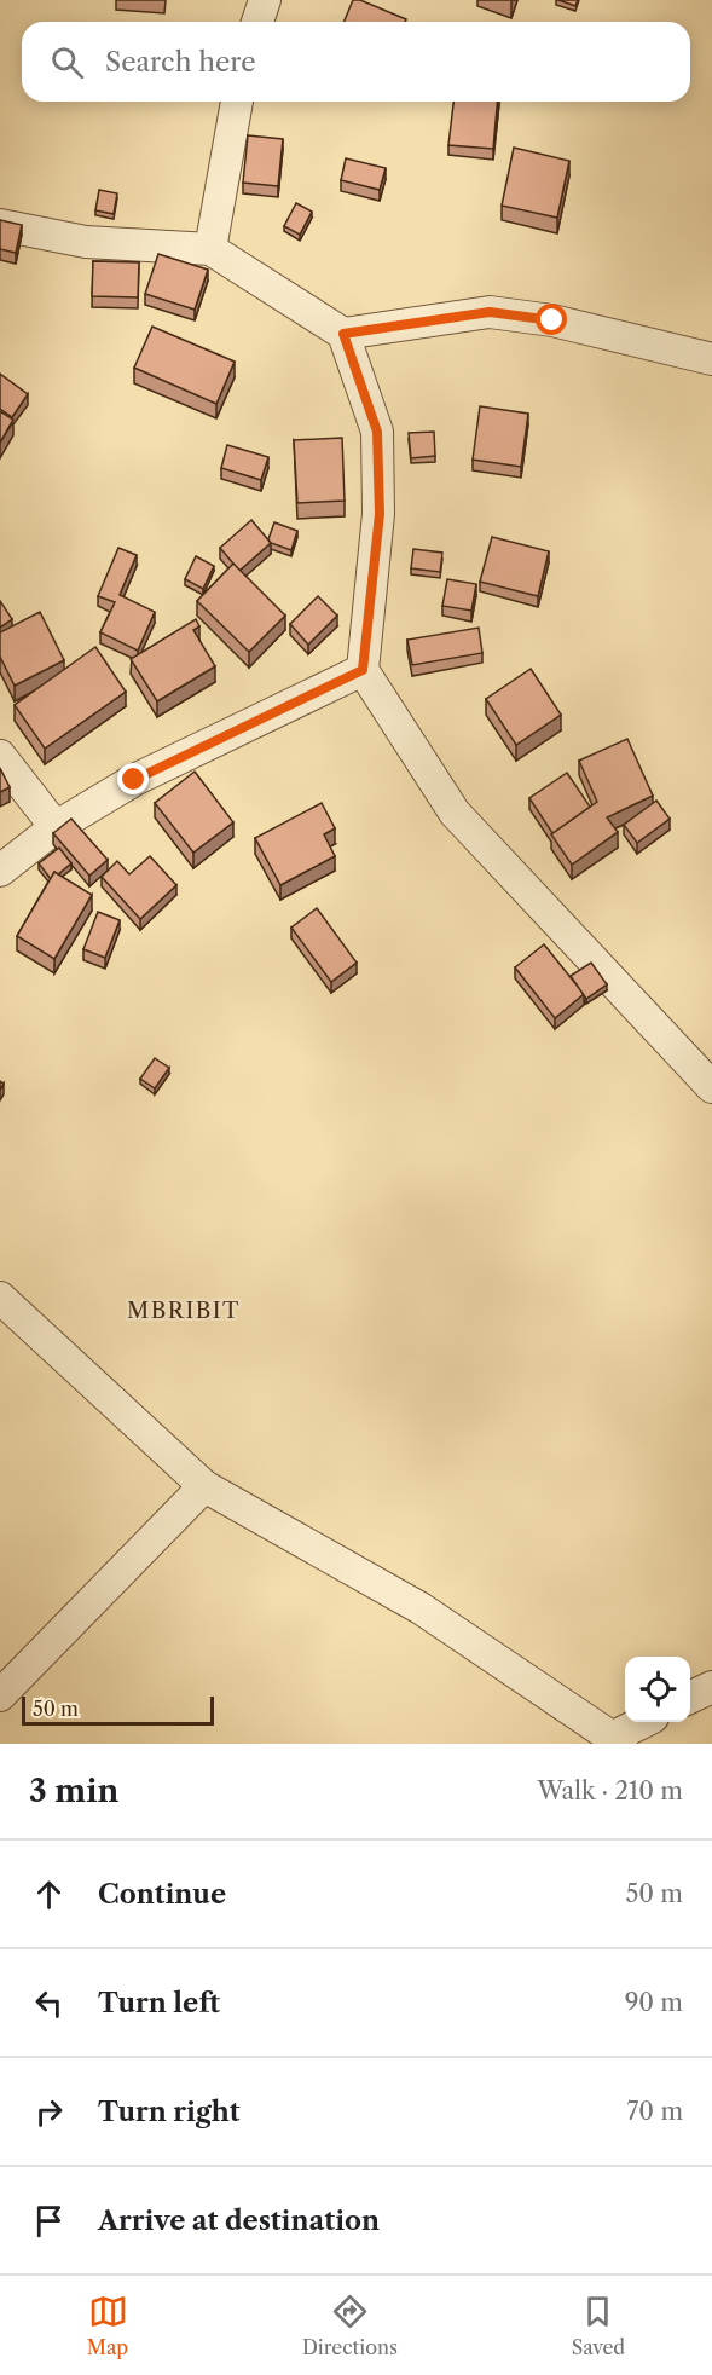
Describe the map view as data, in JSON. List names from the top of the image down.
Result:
{
  "districts": ["MBRIBIT"],
  "scale_bar": "50 m",
  "page": {
    "search": "Search here",
    "scale": "50 m",
    "heading": ["3 min", "Walk · 210 m"],
    "list": [
      ["Continue", "50 m"],
      ["Turn left", "90 m"],
      ["Turn right", "70 m"],
      "Arrive at destination"
    ],
    "nav": ["Map", "Directions", "Saved"]
  }
}
